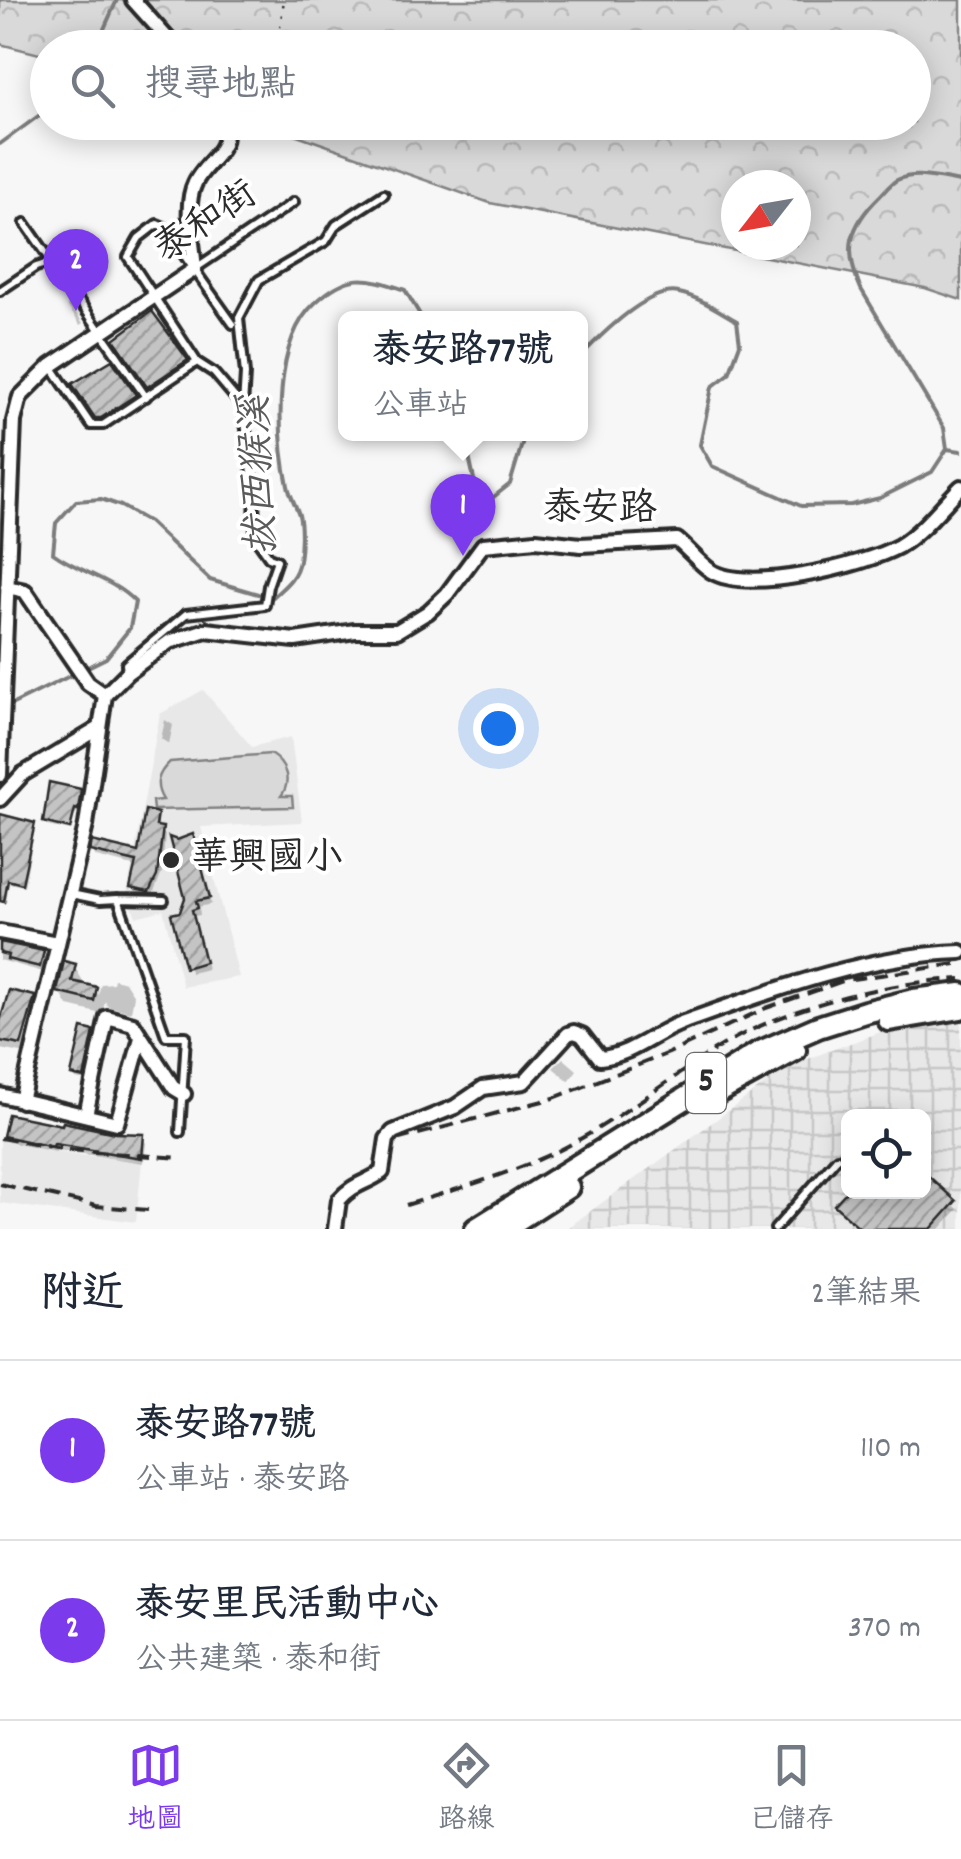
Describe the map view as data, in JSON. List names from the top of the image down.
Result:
{
  "streets": {
    "main road": ["5"],
    "street": ["泰和街", "泰安路"]
  },
  "water": ["拔西猴溪"],
  "places": ["華興國小"],
  "north": "bottom left",
  "page": {
    "search": "搜尋地點",
    "pins": ["2", "1"],
    "popup": ["泰安路77號", "公車站"],
    "heading": ["附近", "2筆結果"],
    "list": [
      {
        "mark": "1",
        "name": "泰安路77號",
        "note": "公車站 · 泰安路",
        "value": "110 m"
      },
      {
        "mark": "2",
        "name": "泰安里民活動中心",
        "note": "公共建築 · 泰和街",
        "value": "370 m"
      }
    ],
    "nav": ["地圖", "路線", "已儲存"]
  }
}
